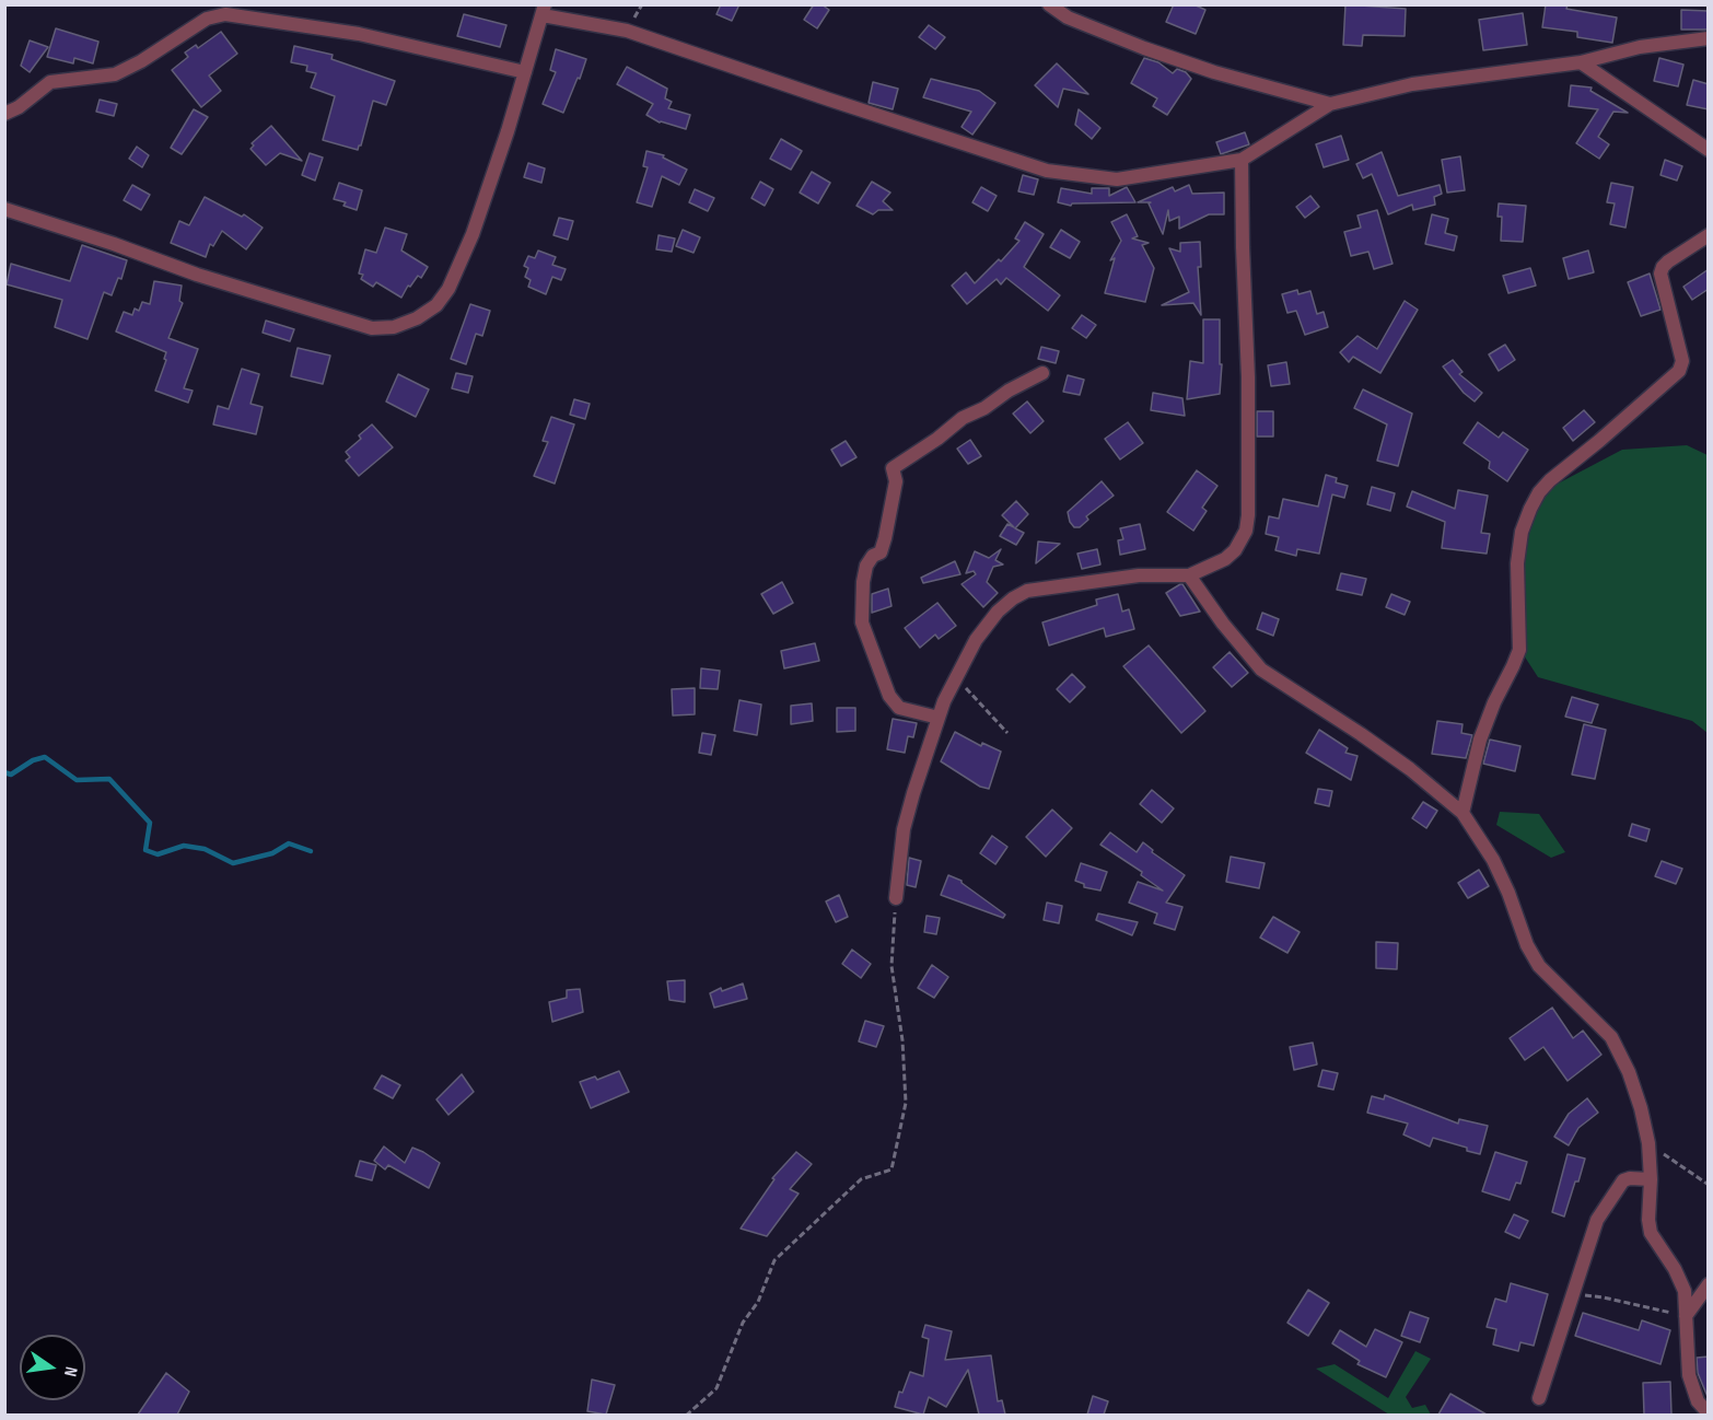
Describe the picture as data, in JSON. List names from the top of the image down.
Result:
{
  "north": "right"
}
